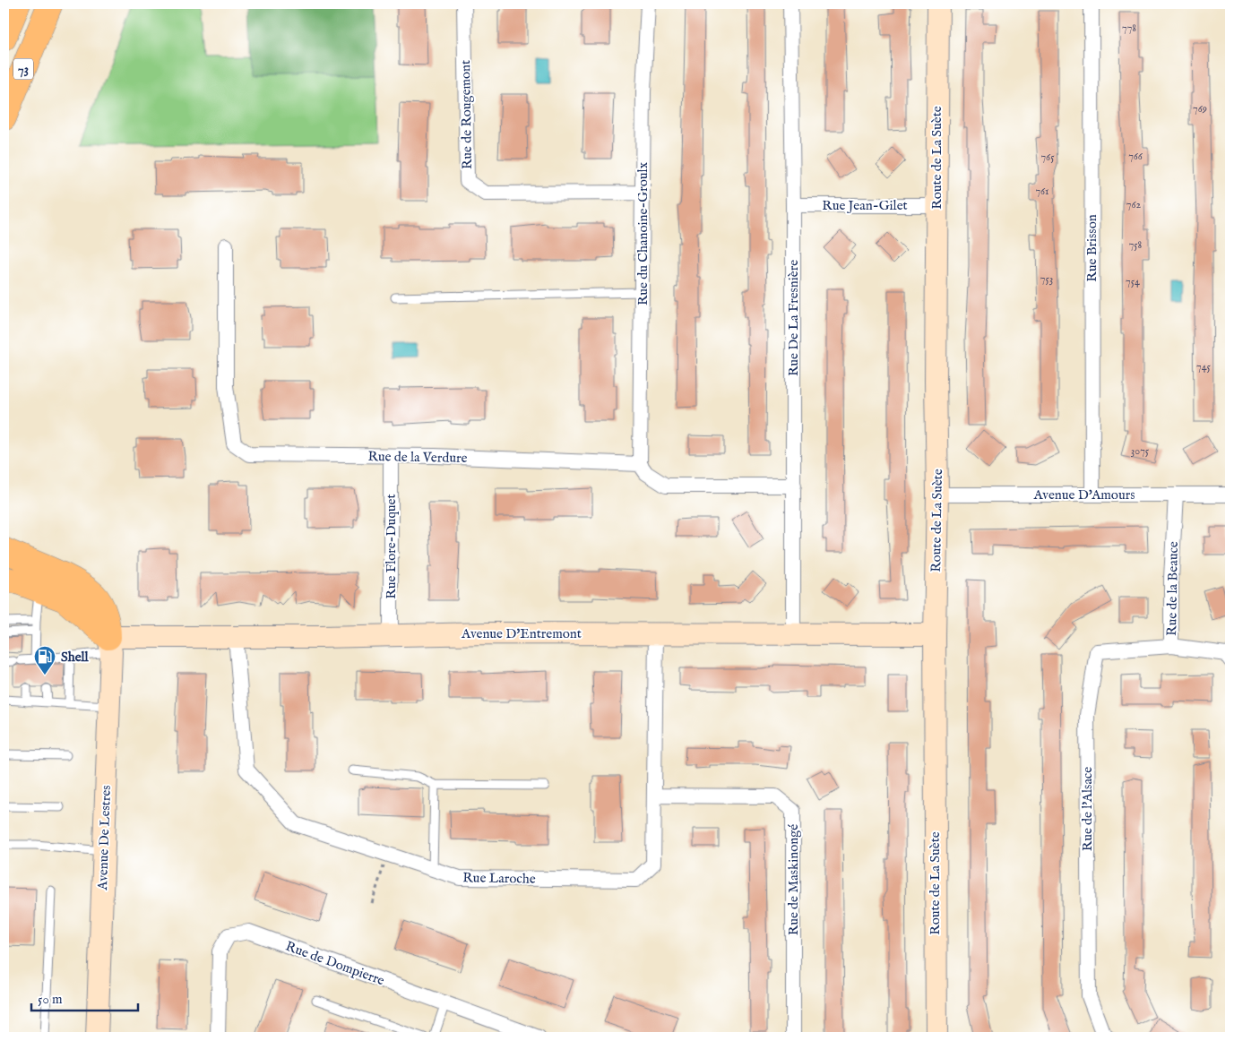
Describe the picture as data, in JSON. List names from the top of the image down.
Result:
{
  "streets": {
    "highway": ["73"],
    "street": [
      "Rue de Rougemont",
      "Route de La Suète",
      "Rue Jean-Gilet",
      "Rue du Chanoine-Groulx",
      "Rue Brisson",
      "Rue De La Fresnière",
      "Rue de la Verdure",
      "Avenue D'Amours",
      "Rue Flore-Duquet",
      "Rue de la Beauce",
      "Avenue D'Entremont",
      "Rue de l'Alsace",
      "Avenue De Lestres",
      "Rue Laroche",
      "Rue de Maskinongé",
      "Rue de Dompierre"
    ]
  },
  "crossings": [
    ["Rue de Rougemont", "Rue du Chanoine-Groulx"],
    ["Route de La Suète", "Rue Jean-Gilet"],
    ["Route de La Suète", "Avenue D'Amours"],
    ["Route de La Suète", "Avenue D'Entremont"],
    ["Rue Jean-Gilet", "Rue De La Fresnière"],
    ["Rue du Chanoine-Groulx", "Rue de la Verdure"],
    ["Rue Brisson", "Avenue D'Amours"],
    ["Rue De La Fresnière", "Avenue D'Entremont"],
    ["Rue de la Verdure", "Rue Flore-Duquet"],
    ["Avenue D'Amours", "Rue de la Beauce"],
    ["Rue Flore-Duquet", "Avenue D'Entremont"],
    ["Rue de la Beauce", "Rue de l'Alsace"],
    ["Avenue D'Entremont", "Avenue De Lestres"],
    ["Avenue D'Entremont", "Rue Laroche"],
    ["Rue Laroche", "Rue de Maskinongé"]
  ],
  "places": {
    "fuel station": ["Shell"]
  },
  "house_numbers": [
    "778",
    "769",
    "766",
    "765",
    "761",
    "762",
    "758",
    "753",
    "754",
    "745",
    "3075"
  ],
  "scale_bar": "50 m"
}
